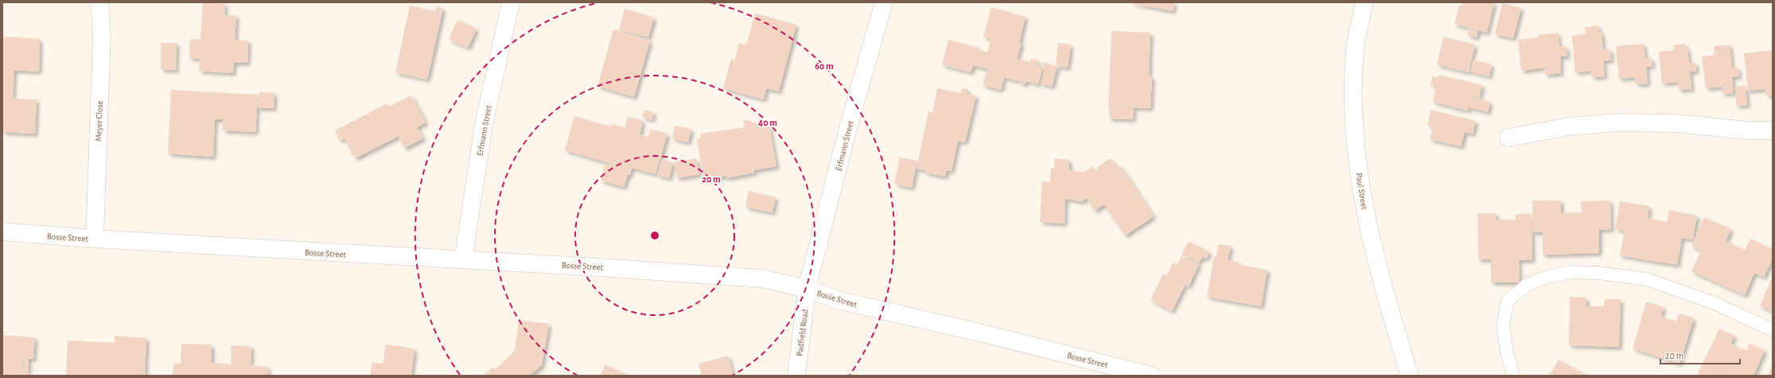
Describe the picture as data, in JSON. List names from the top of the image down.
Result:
{
  "streets": {
    "street": [
      "Meyer Close",
      "Erfmann Street",
      "Paul Street",
      "Bosse Street",
      "Padfield Road"
    ]
  },
  "crossings": [
    ["Meyer Close", "Bosse Street"],
    ["Erfmann Street", "Bosse Street"],
    ["Erfmann Street", "Padfield Road"],
    ["Bosse Street", "Padfield Road"]
  ],
  "scale_bar": "20 m",
  "rings": ["60 m", "40 m", "20 m"]
}
